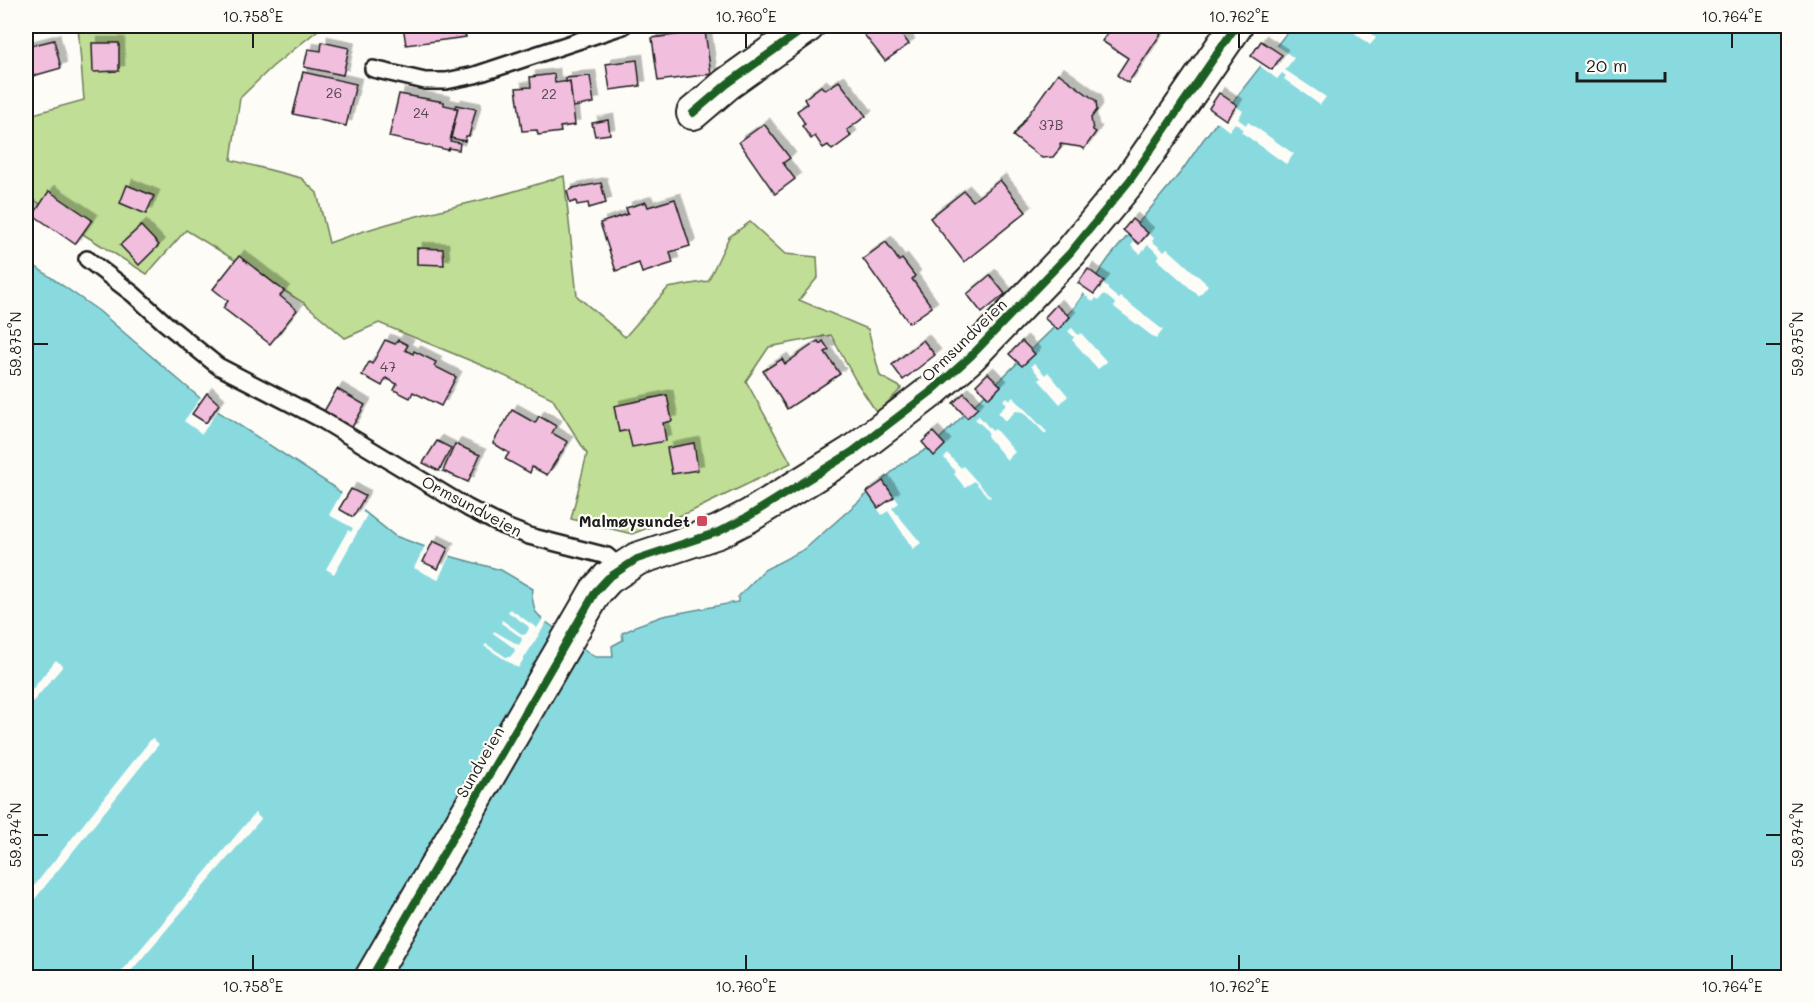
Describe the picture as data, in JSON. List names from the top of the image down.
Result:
{
  "streets": {
    "street": ["Ormsundveien", "Sundveien"]
  },
  "crossings": [
    ["Ormsundveien", "Sundveien"]
  ],
  "places": {
    "transit": ["Malmøysundet"]
  },
  "house_numbers": [
    "26",
    "22",
    "24",
    "37B",
    "47"
  ],
  "scale_bar": "20 m",
  "coordinates": [
    "10.758°E",
    "10.760°E",
    "10.762°E",
    "10.764°E",
    "59.875°N",
    "59.874°N"
  ]
}
